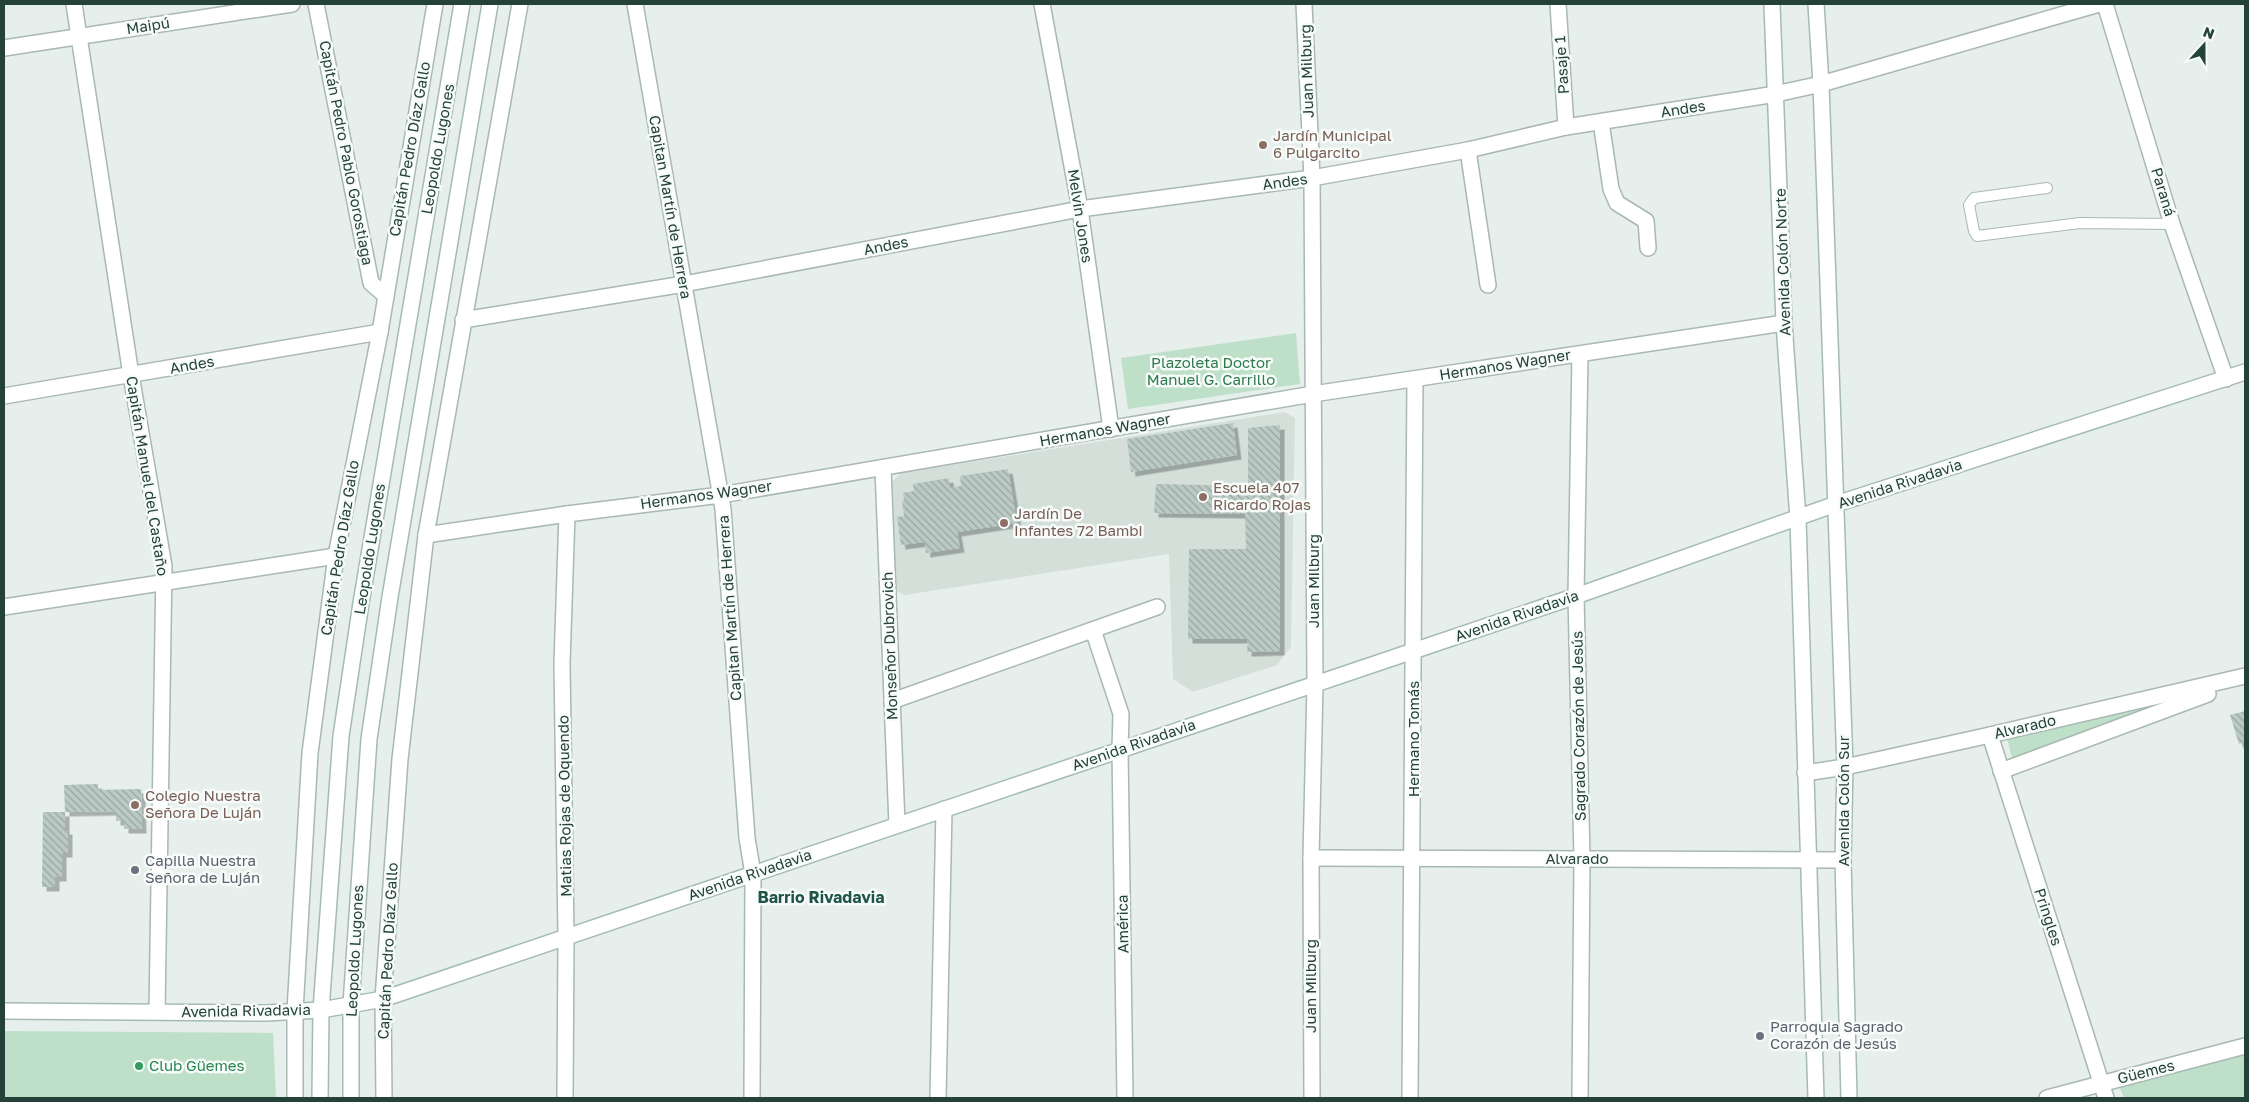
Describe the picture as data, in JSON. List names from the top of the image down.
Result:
{
  "streets": {
    "street": [
      "Maipú",
      "Pasaje 1",
      "Juan Milburg",
      "Andes",
      "Capitán Pedro Díaz Gallo",
      "Leopoldo Lugones",
      "Capitán Pedro Pablo Gorostiaga",
      "Paraná",
      "Capitan Martín de Herrera",
      "Melvin Jones",
      "Avenida Colón Norte",
      "Hermanos Wagner",
      "Capitán Manuel del Castaño",
      "Avenida Rivadavia",
      "Monseñor Dubrovich",
      "Sagrado Corazón de Jesús",
      "Alvarado",
      "Hermano Tomás",
      "Avenida Colón Sur",
      "Matias Rojas de Oquendo",
      "Pringles",
      "América",
      "Güemes"
    ]
  },
  "crossings": [
    ["Maipú", "Capitán Manuel del Castaño"],
    ["Pasaje 1", "Andes"],
    ["Juan Milburg", "Andes"],
    ["Juan Milburg", "Hermanos Wagner"],
    ["Juan Milburg", "Avenida Rivadavia"],
    ["Juan Milburg", "Alvarado"],
    ["Andes", "Capitán Pedro Díaz Gallo"],
    ["Andes", "Capitan Martín de Herrera"],
    ["Andes", "Melvin Jones"],
    ["Andes", "Avenida Colón Norte"],
    ["Andes", "Capitán Manuel del Castaño"],
    ["Capitán Pedro Díaz Gallo", "Capitán Pedro Pablo Gorostiaga"],
    ["Capitán Pedro Díaz Gallo", "Hermanos Wagner"],
    ["Capitán Pedro Díaz Gallo", "Avenida Rivadavia"],
    ["Leopoldo Lugones", "Avenida Rivadavia"],
    ["Paraná", "Avenida Rivadavia"],
    ["Capitan Martín de Herrera", "Hermanos Wagner"],
    ["Capitan Martín de Herrera", "Avenida Rivadavia"],
    ["Melvin Jones", "Hermanos Wagner"],
    ["Avenida Colón Norte", "Hermanos Wagner"],
    ["Avenida Colón Norte", "Avenida Rivadavia"],
    ["Hermanos Wagner", "Monseñor Dubrovich"],
    ["Hermanos Wagner", "Sagrado Corazón de Jesús"],
    ["Hermanos Wagner", "Hermano Tomás"],
    ["Hermanos Wagner", "Matias Rojas de Oquendo"],
    ["Capitán Manuel del Castaño", "Avenida Rivadavia"],
    ["Avenida Rivadavia", "Monseñor Dubrovich"],
    ["Avenida Rivadavia", "Sagrado Corazón de Jesús"],
    ["Avenida Rivadavia", "Hermano Tomás"],
    ["Avenida Rivadavia", "Avenida Colón Sur"],
    ["Avenida Rivadavia", "Matias Rojas de Oquendo"],
    ["Avenida Rivadavia", "América"],
    ["Sagrado Corazón de Jesús", "Alvarado"],
    ["Alvarado", "Hermano Tomás"],
    ["Alvarado", "Avenida Colón Sur"],
    ["Alvarado", "Pringles"],
    ["Pringles", "Güemes"]
  ],
  "districts": ["Barrio Rivadavia"],
  "parks": ["Plazoleta Doctor Manuel G. Carrillo"],
  "places": [
    "Jardín Municipal 6 Pulgarcito",
    "Escuela 407 Ricardo Rojas",
    "Jardín De Infantes 72 Bambi",
    "Colegio Nuestra Señora De Luján",
    "Capilla Nuestra Señora de Luján",
    "Parroquia Sagrado Corazón de Jesús",
    "Club Güemes"
  ],
  "north": "top"
}
